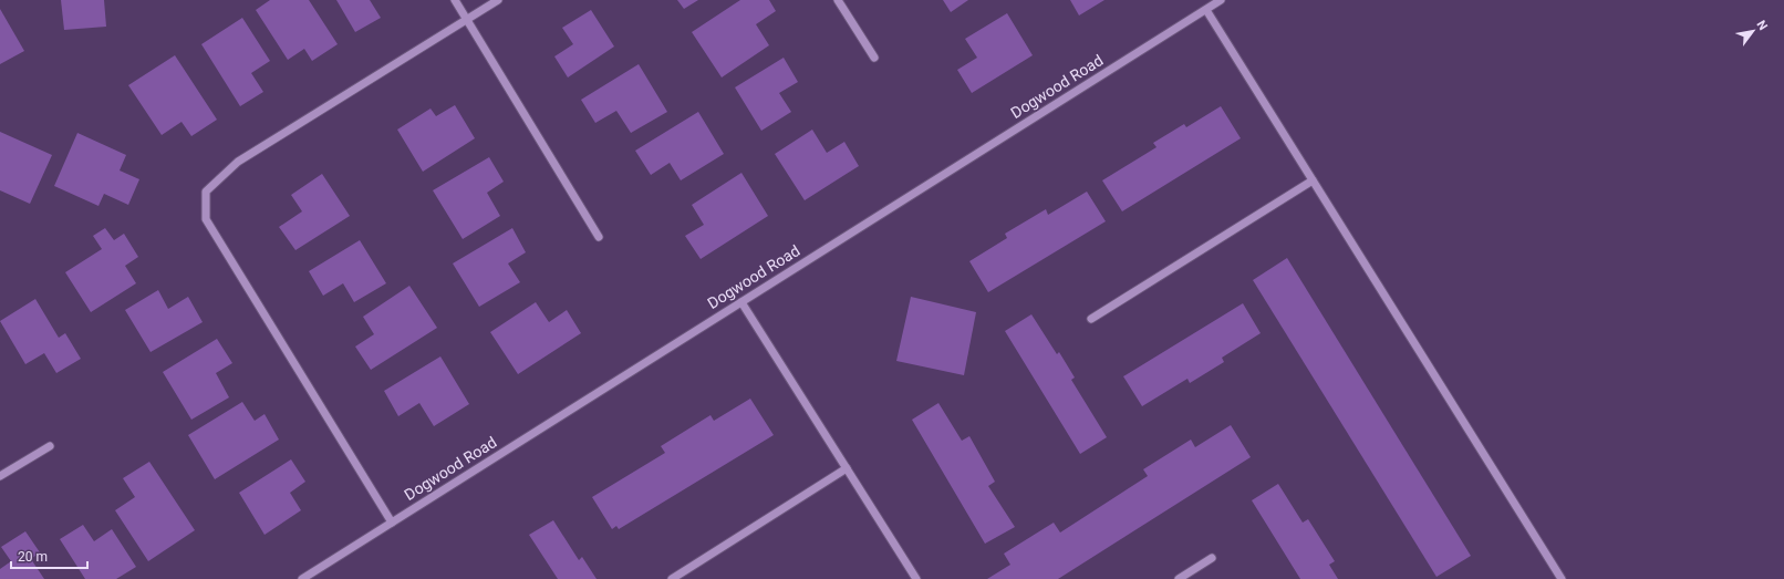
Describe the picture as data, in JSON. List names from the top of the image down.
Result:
{
  "streets": {
    "street": ["Dogwood Road"]
  },
  "scale_bar": "20 m",
  "north": "top right"
}
